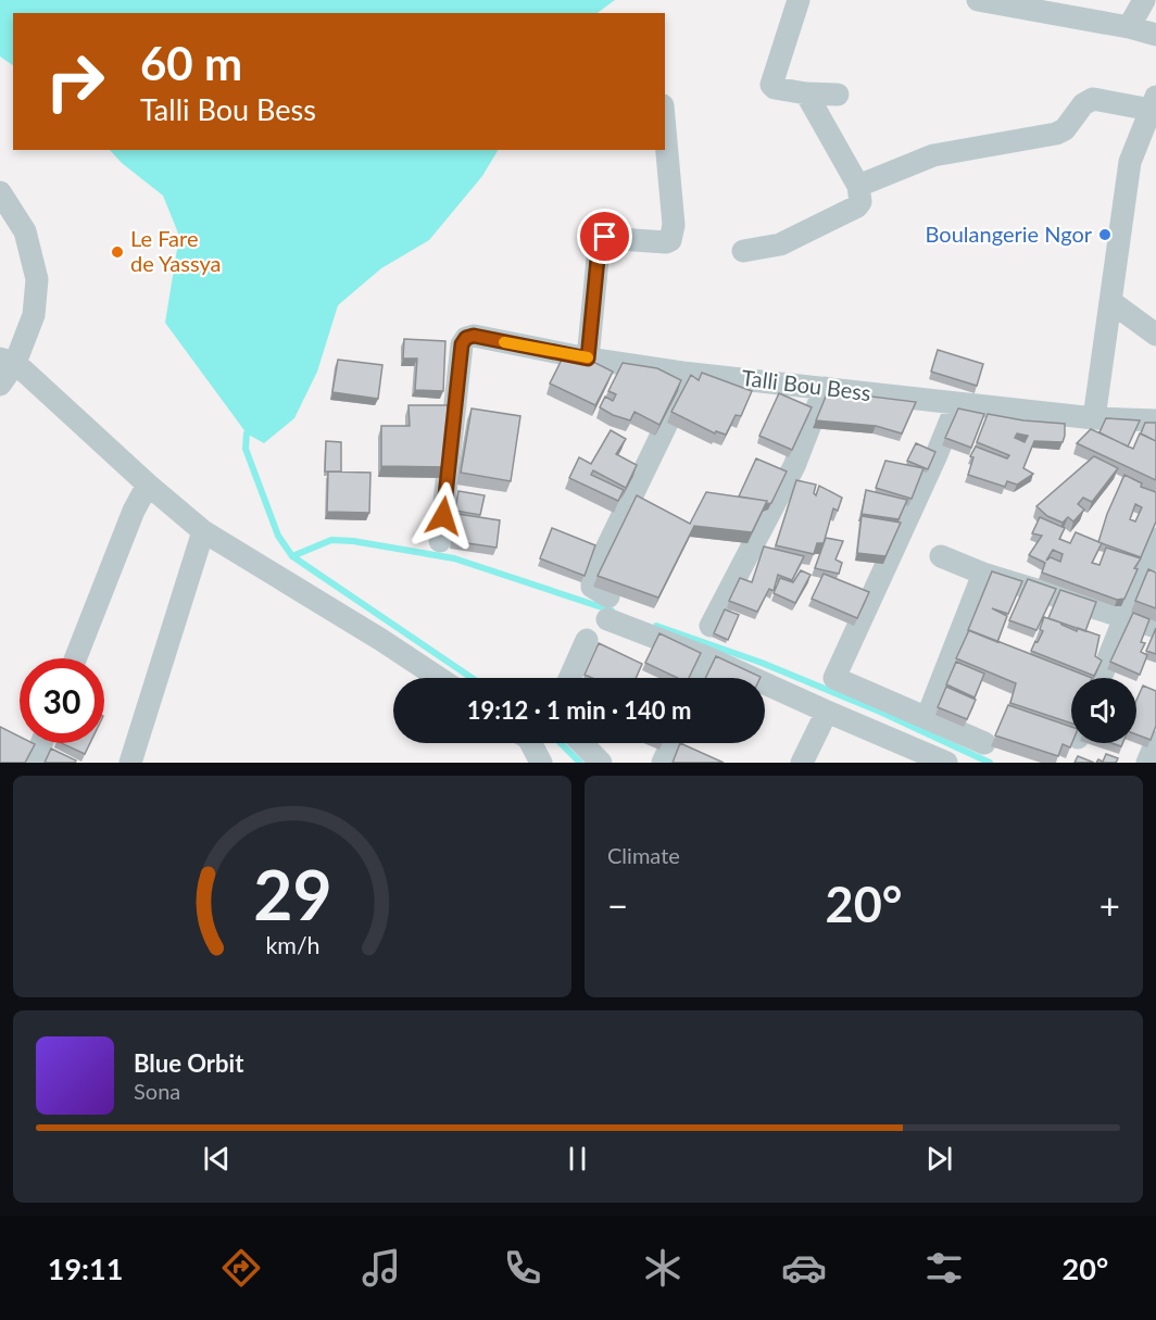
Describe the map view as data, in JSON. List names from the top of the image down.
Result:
{
  "streets": {
    "street": ["Talli Bou Bess"]
  },
  "places": ["Boulangerie Ngor", "Le Fare de Yassya"],
  "page": {
    "turn": ["60 m", "Talli Bou Bess"],
    "limit": "30",
    "trip": "19:12 · 1 min · 140 m",
    "tile": "Climate",
    "heat": ["−", "20°", "+"],
    "song": ["Blue Orbit", "Sona"],
    "tabs": ["19:11", "20°"],
    "gauge": ["29", "km/h"]
  }
}
